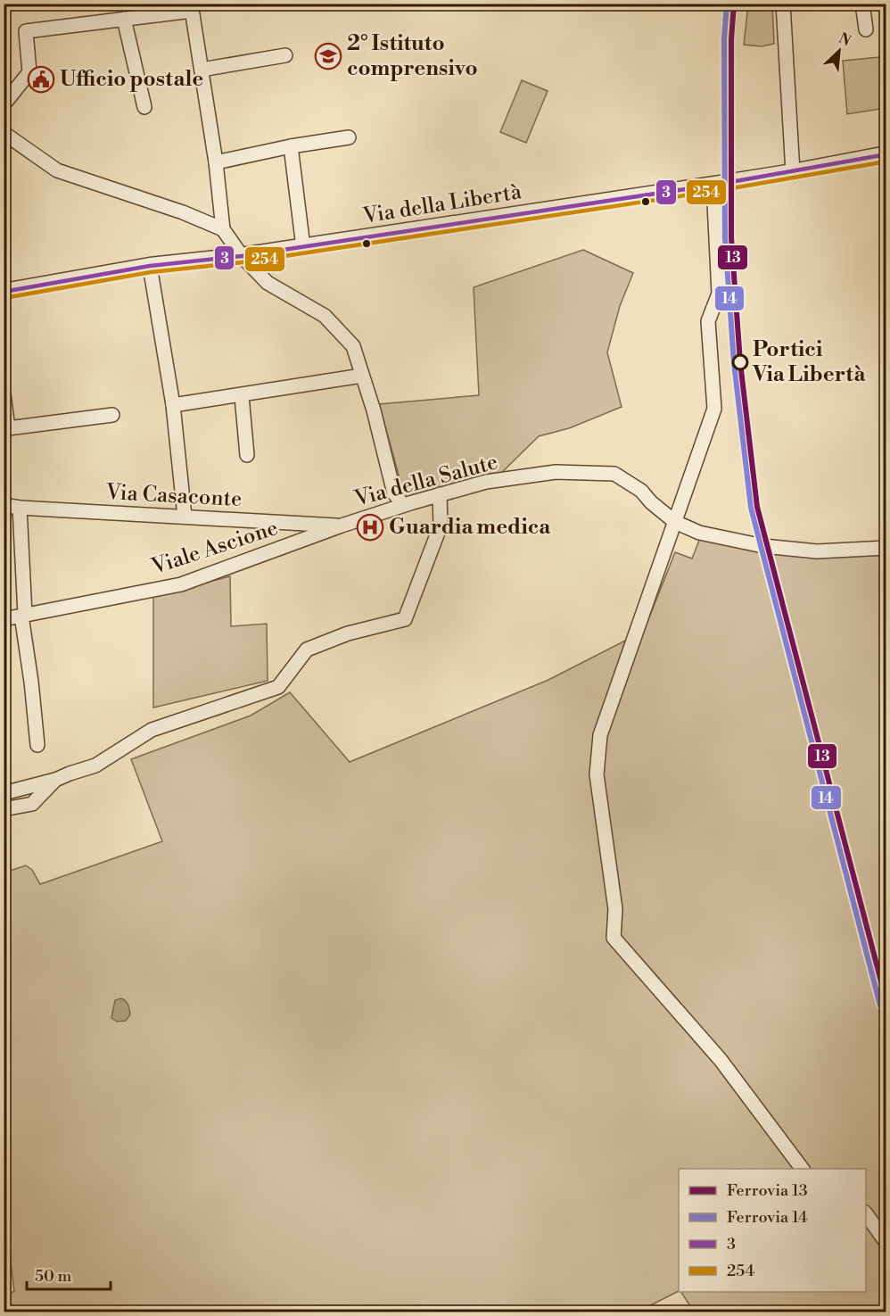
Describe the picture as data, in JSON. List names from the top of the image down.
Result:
{
  "streets": {
    "street": [
      "Via della Libertà",
      "Via della Salute",
      "Via Casaconte",
      "Viale Ascione"
    ]
  },
  "crossings": [
    ["Via della Salute", "Via Casaconte"],
    ["Via della Salute", "Viale Ascione"],
    ["Via Casaconte", "Viale Ascione"]
  ],
  "places": {
    "school or university": ["2° Istituto comprensivo"],
    "public building": ["Ufficio postale"],
    "other": ["Portici Via Libertà"],
    "hospital": ["Guardia medica"]
  },
  "lines": [
    "rail line 13",
    "rail line 14",
    "transit line 3",
    "transit line 254"
  ],
  "legend": [
    "Ferrovia 13",
    "Ferrovia 14",
    "3",
    "254"
  ],
  "scale_bar": "50 m",
  "north": "top right"
}
